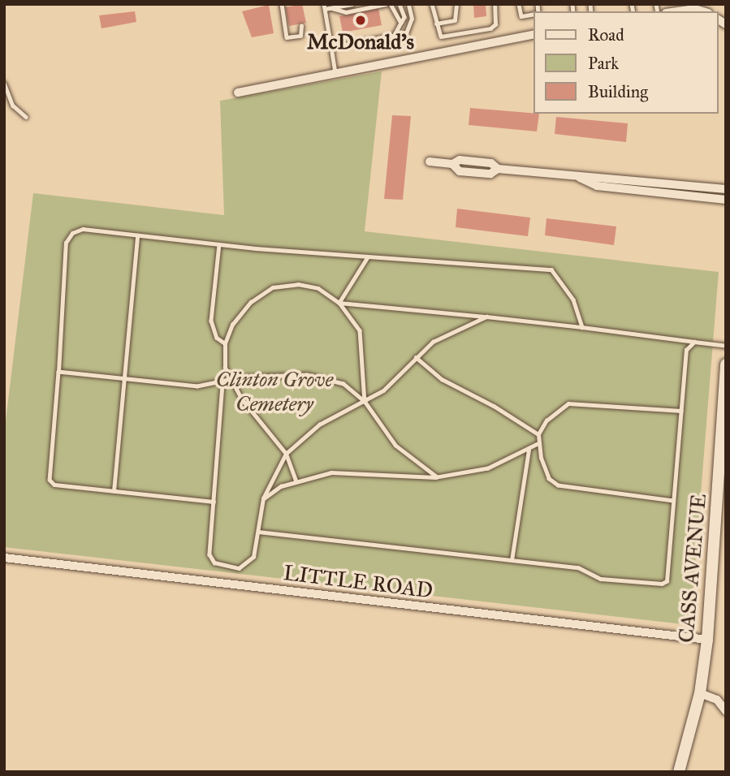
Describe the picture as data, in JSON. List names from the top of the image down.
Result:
{
  "streets": {
    "main road": ["CASS AVENUE"],
    "street": ["LITTLE ROAD"]
  },
  "crossings": [
    ["CASS AVENUE", "LITTLE ROAD"]
  ],
  "parks": ["Clinton Grove Cemetery"],
  "places": ["McDonald's"],
  "legend": ["Road", "Park", "Building"]
}
